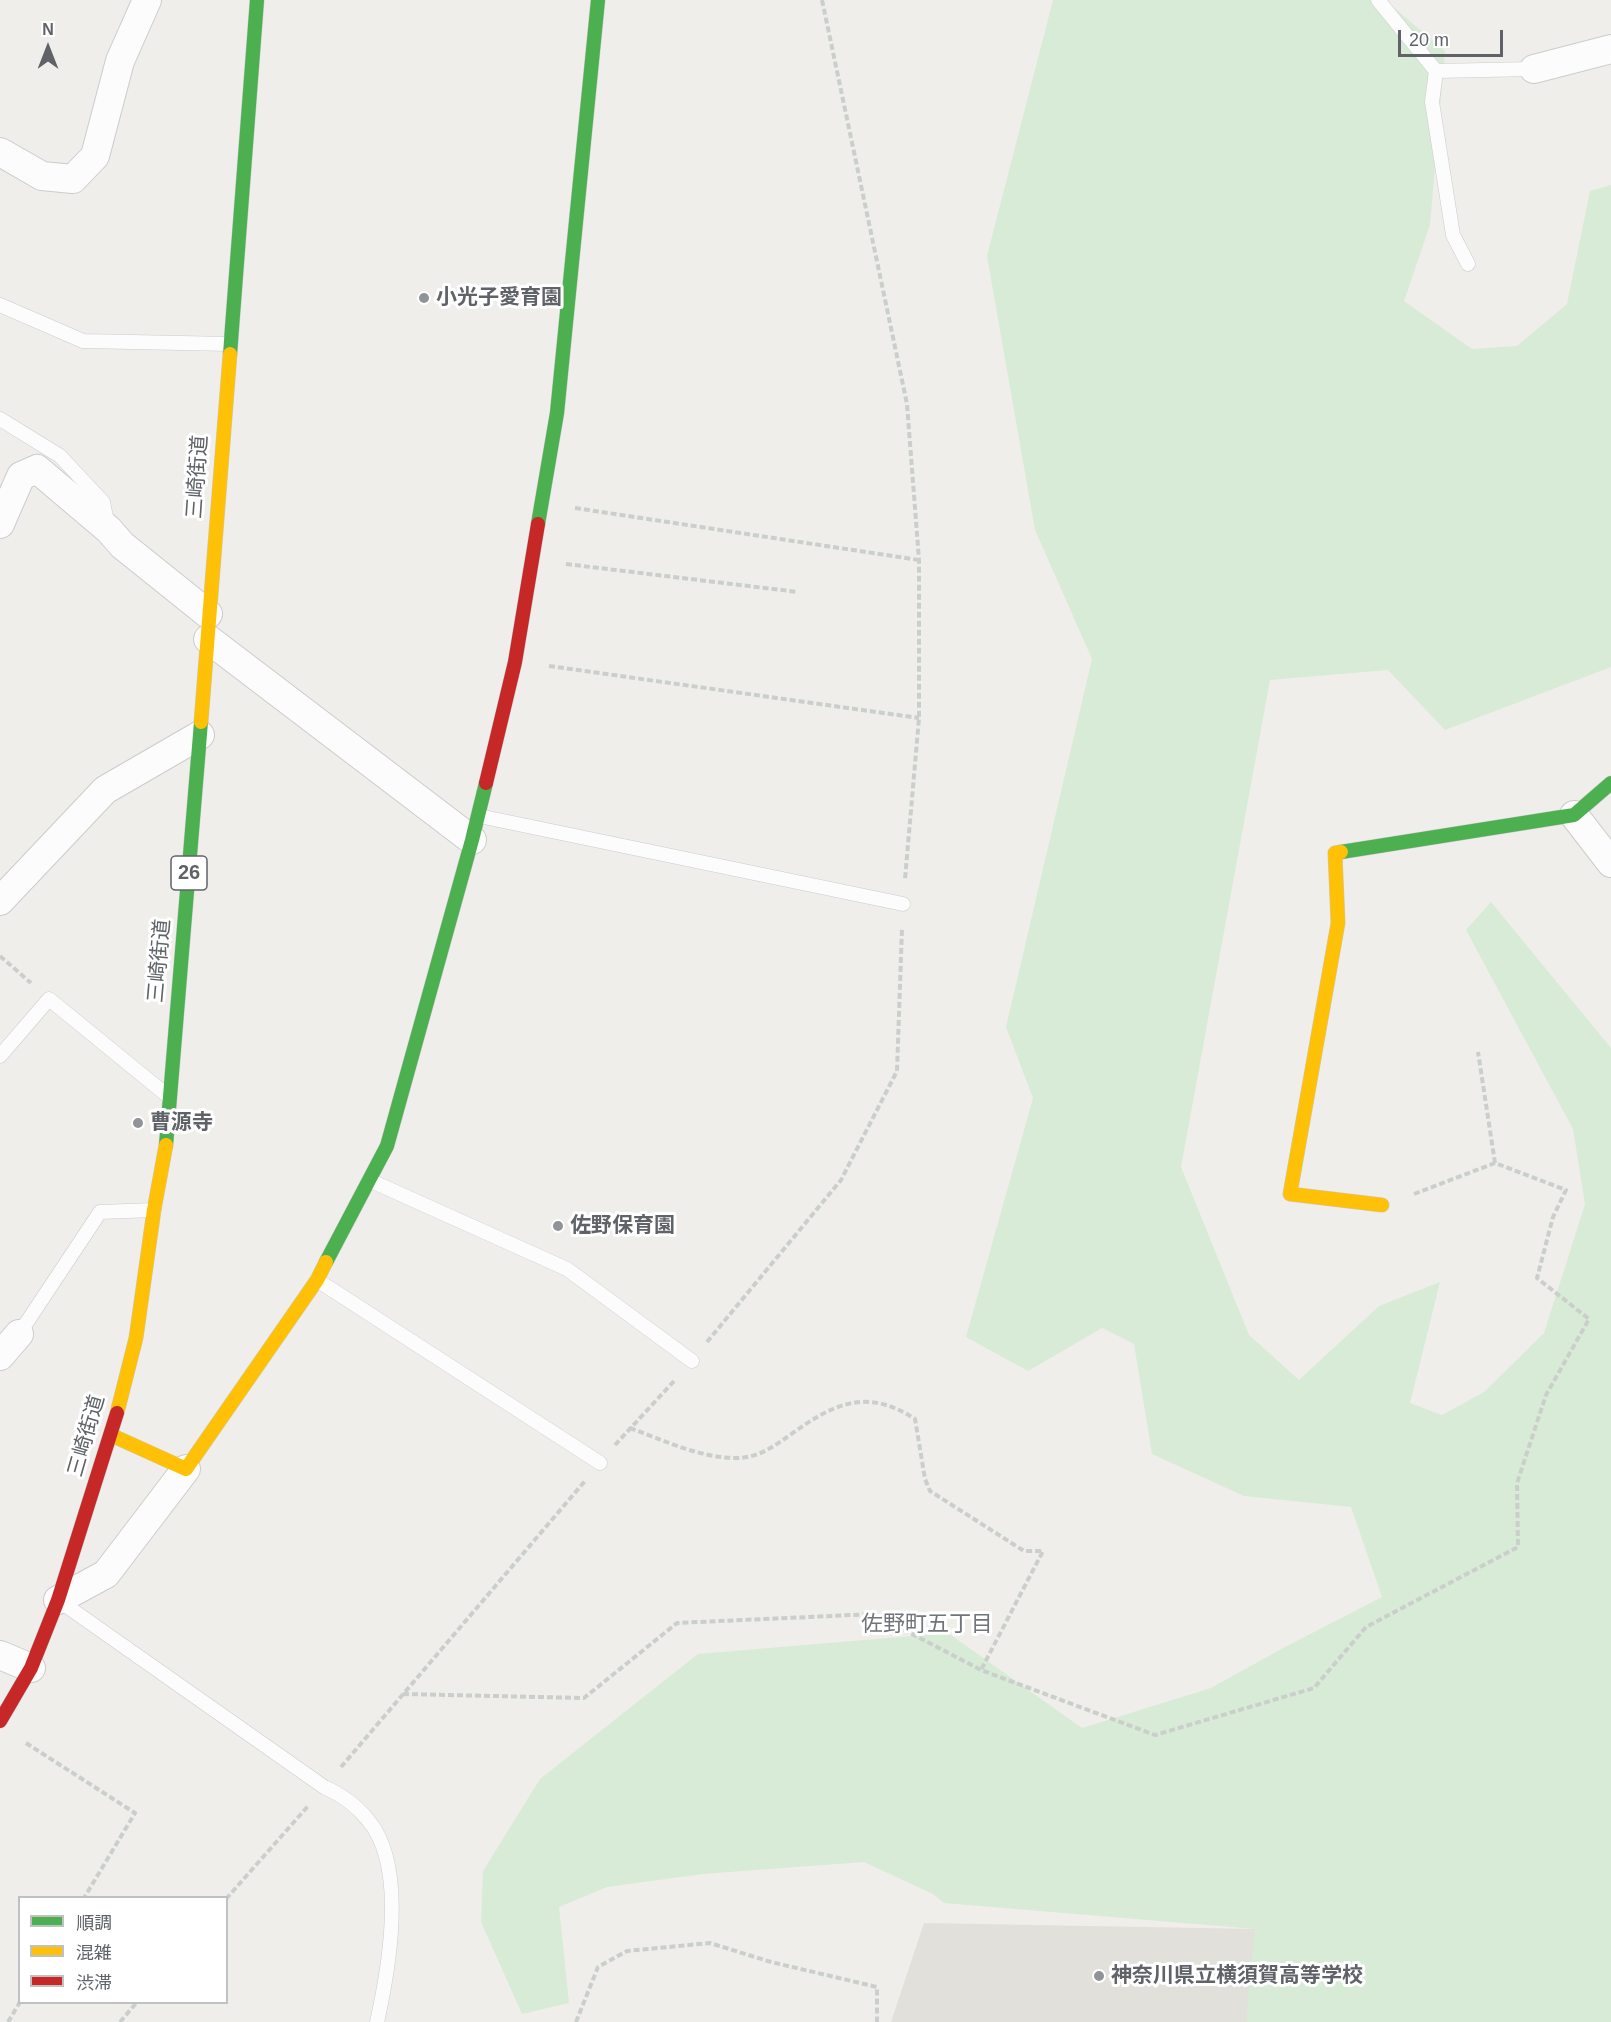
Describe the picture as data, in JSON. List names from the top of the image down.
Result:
{
  "streets": {
    "street": ["三崎街道", "26"]
  },
  "districts": ["佐野町五丁目"],
  "places": [
    "小光子愛育園",
    "曹源寺",
    "佐野保育園",
    "神奈川県立横須賀高等学校"
  ],
  "legend": ["順調", "混雑", "渋滞"],
  "scale_bar": "20 m",
  "north": "top"
}
